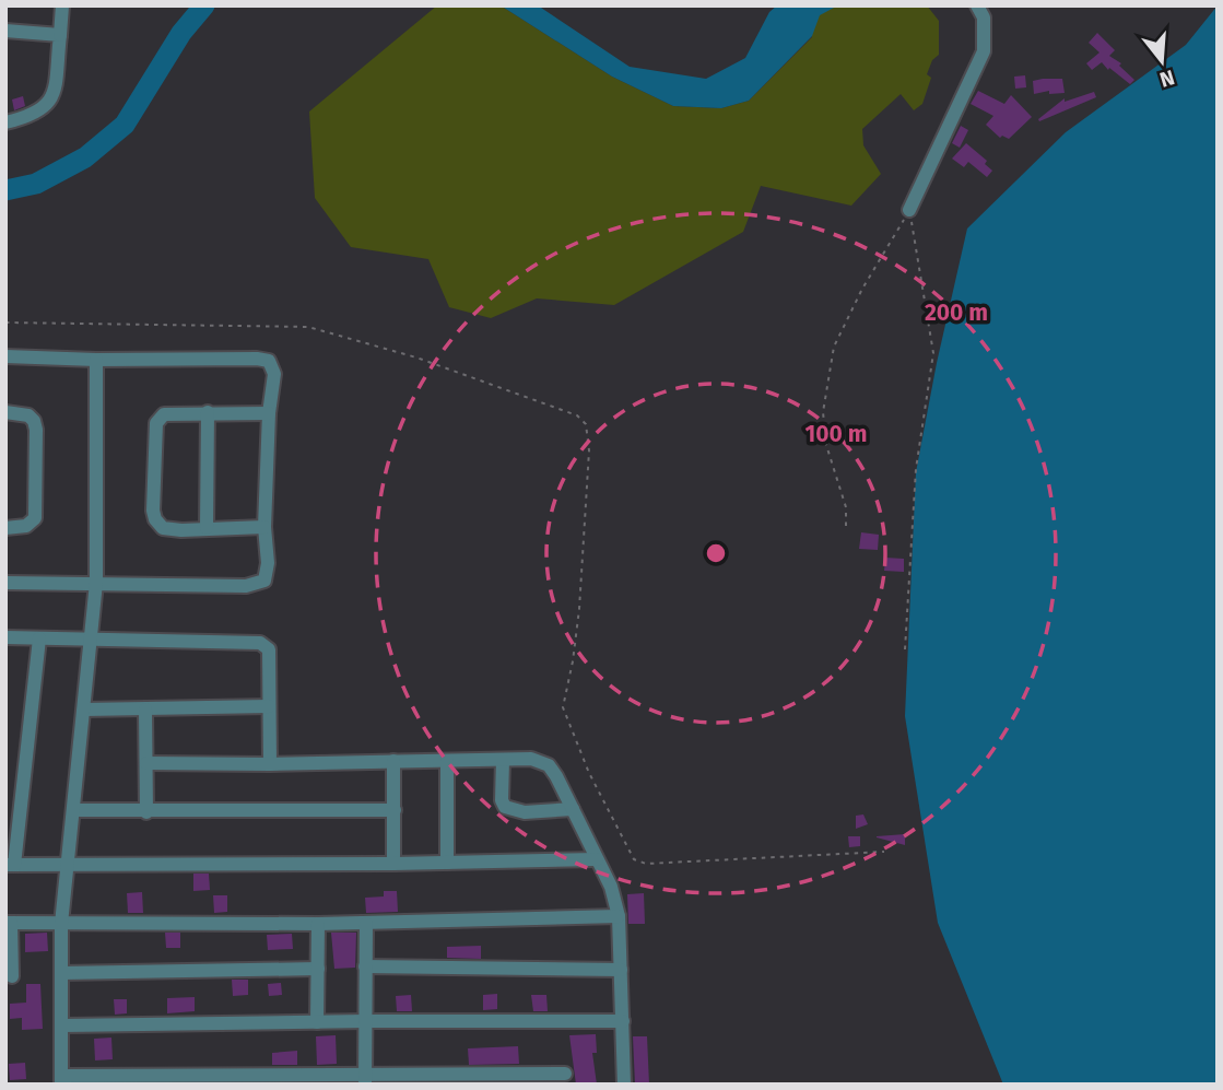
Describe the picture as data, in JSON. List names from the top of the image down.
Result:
{
  "north": "bottom",
  "rings": ["200 m", "100 m"]
}
